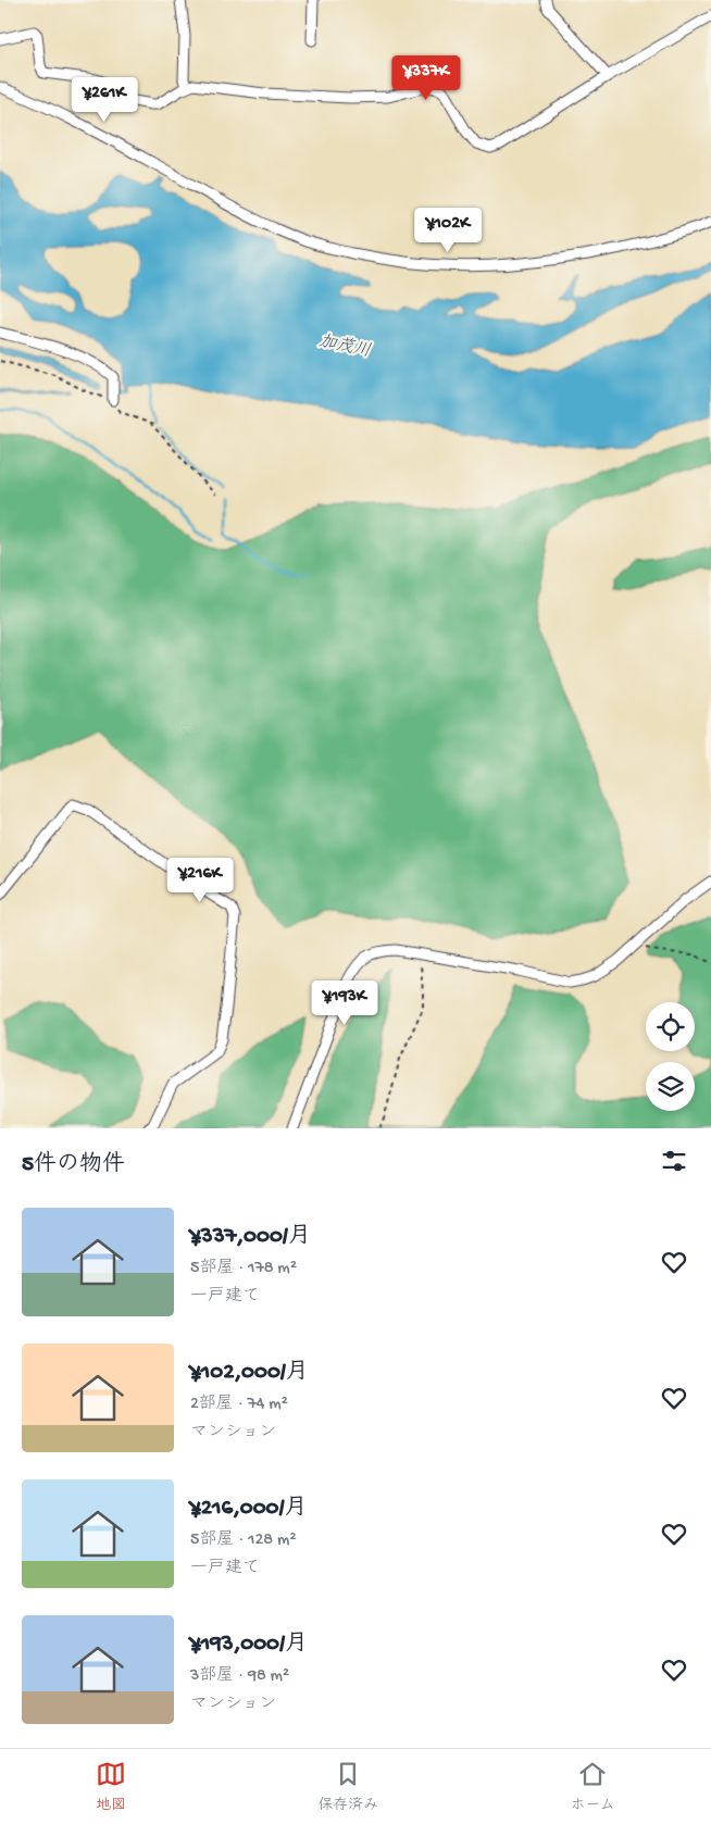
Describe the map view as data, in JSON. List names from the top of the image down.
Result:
{
  "water": ["加茂川"],
  "page": {
    "price": [
      "¥337K",
      "¥261K",
      "¥102K",
      "¥216K",
      "¥193K"
    ],
    "heading": "5件の物件",
    "list": [
      {
        "name": "¥337,000/月",
        "note": "5部屋 · 178 m² · 一戸建て"
      },
      {
        "name": "¥102,000/月",
        "note": "2部屋 · 74 m² · マンション"
      },
      {
        "name": "¥216,000/月",
        "note": "5部屋 · 128 m² · 一戸建て"
      },
      {
        "name": "¥193,000/月",
        "note": "3部屋 · 98 m² · マンション"
      }
    ],
    "tabs": ["地図", "保存済み", "ホーム"]
  }
}
